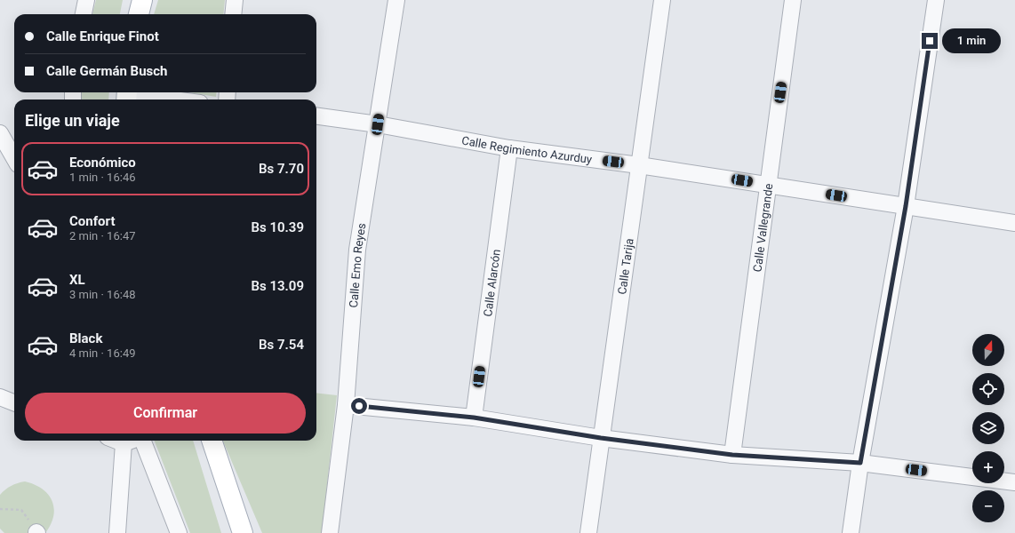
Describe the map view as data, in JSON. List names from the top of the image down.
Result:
{
  "streets": {
    "street": [
      "Calle Regimiento Azurduy",
      "Calle Vallegrande",
      "Calle Emo Reyes",
      "Calle Tarija",
      "Calle Alarcón"
    ]
  },
  "crossings": [
    ["Calle Regimiento Azurduy", "Calle Vallegrande"],
    ["Calle Regimiento Azurduy", "Calle Emo Reyes"],
    ["Calle Regimiento Azurduy", "Calle Tarija"],
    ["Calle Regimiento Azurduy", "Calle Alarcón"]
  ],
  "north": "top",
  "page": {
    "banner": ["Calle Enrique Finot", "Calle Germán Busch"],
    "bubble": "1 min",
    "heading": "Elige un viaje",
    "list": [
      {
        "name": "Económico",
        "note": "1 min · 16:46",
        "value": "Bs 7.70"
      },
      {
        "name": "Confort",
        "note": "2 min · 16:47",
        "value": "Bs 10.39"
      },
      {
        "name": "XL",
        "note": "3 min · 16:48",
        "value": "Bs 13.09"
      },
      {
        "name": "Black",
        "note": "4 min · 16:49",
        "value": "Bs 7.54"
      }
    ],
    "map_buttons": ["+", "−"],
    "buttons": "Confirmar"
  }
}
